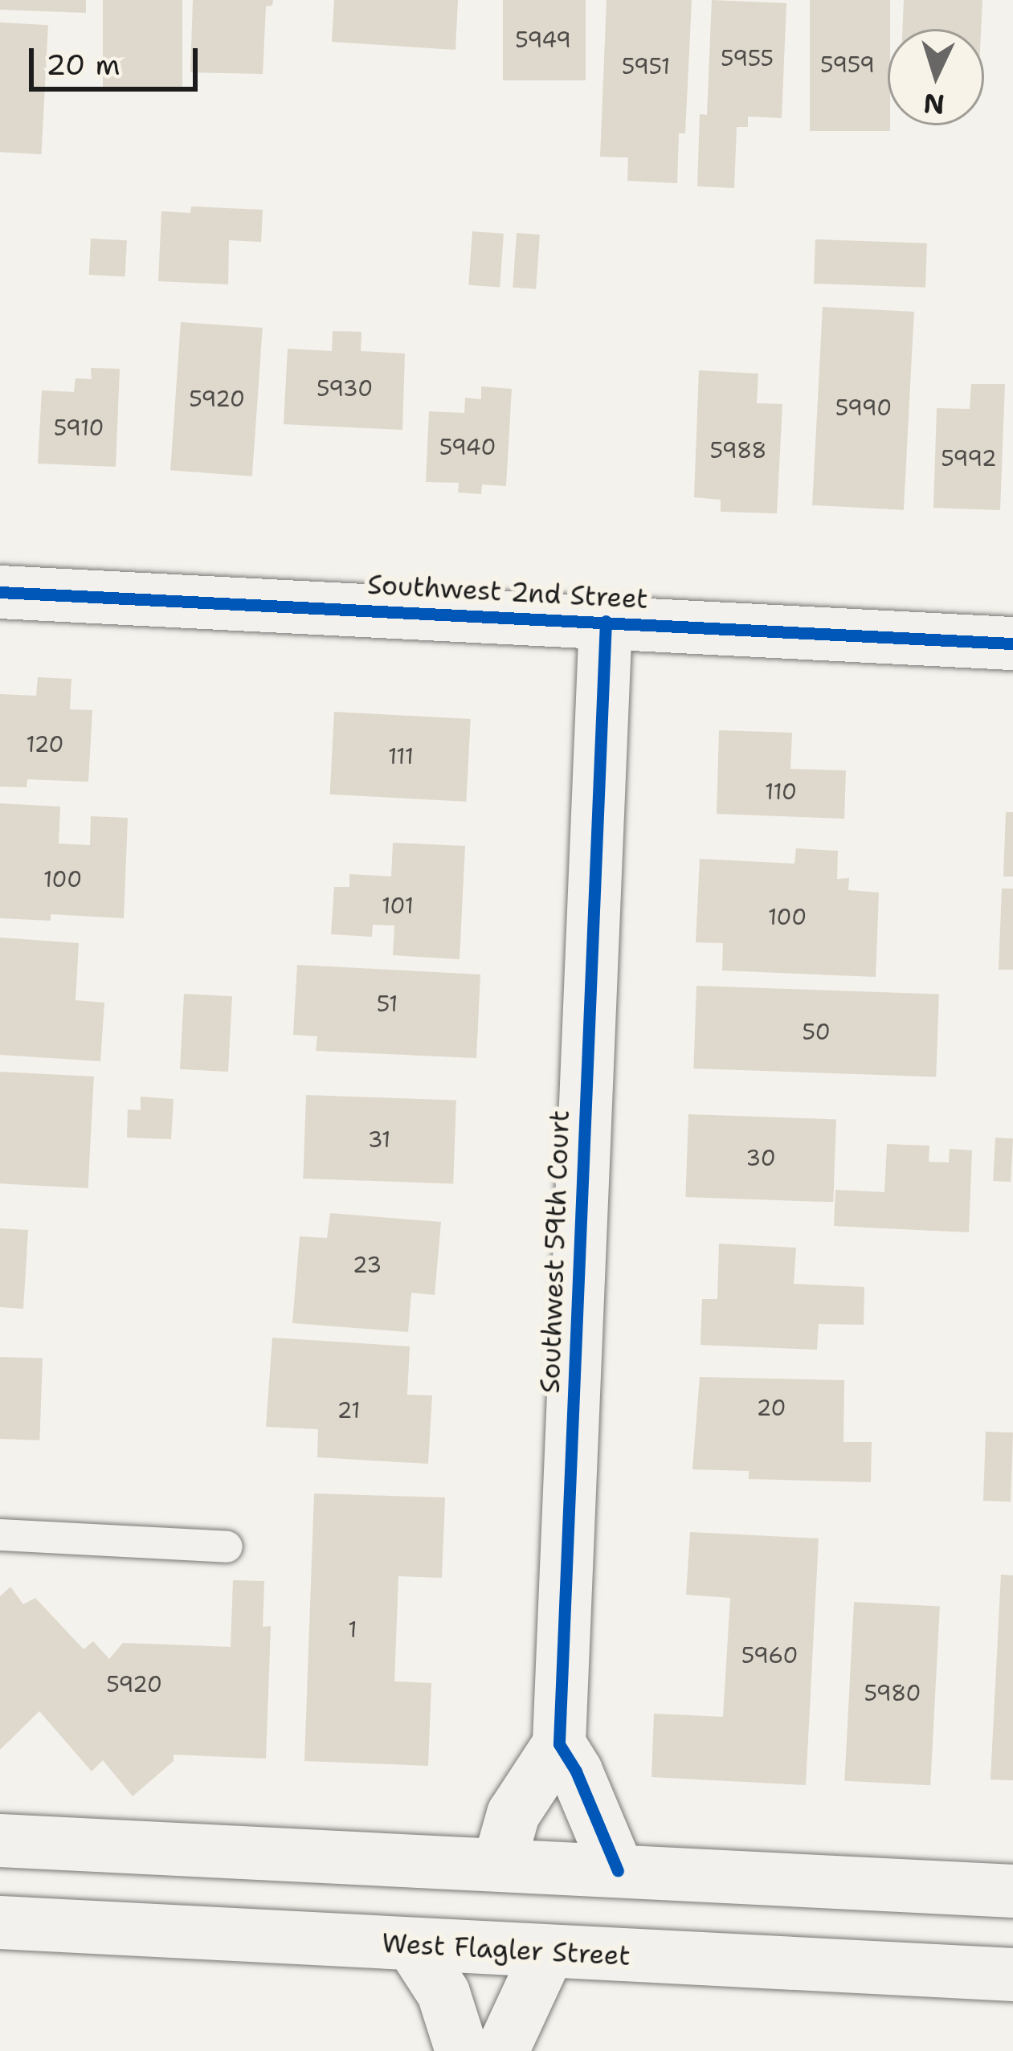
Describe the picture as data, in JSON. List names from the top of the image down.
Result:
{
  "streets": {
    "street": ["Southwest 2nd Street", "Southwest 59th Court", "West Flagler Street"]
  },
  "crossings": [
    ["Southwest 2nd Street", "Southwest 59th Court"]
  ],
  "house_numbers": [
    "5949",
    "5955",
    "5959",
    "5951",
    "5930",
    "5920",
    "5990",
    "5910",
    "5940",
    "5988",
    "5992",
    "120",
    "111",
    "110",
    "100",
    "101",
    "100",
    "51",
    "50",
    "31",
    "30",
    "23",
    "20",
    "21",
    "1",
    "5960",
    "5920",
    "5980"
  ],
  "scale_bar": "20 m",
  "north": "bottom"
}
